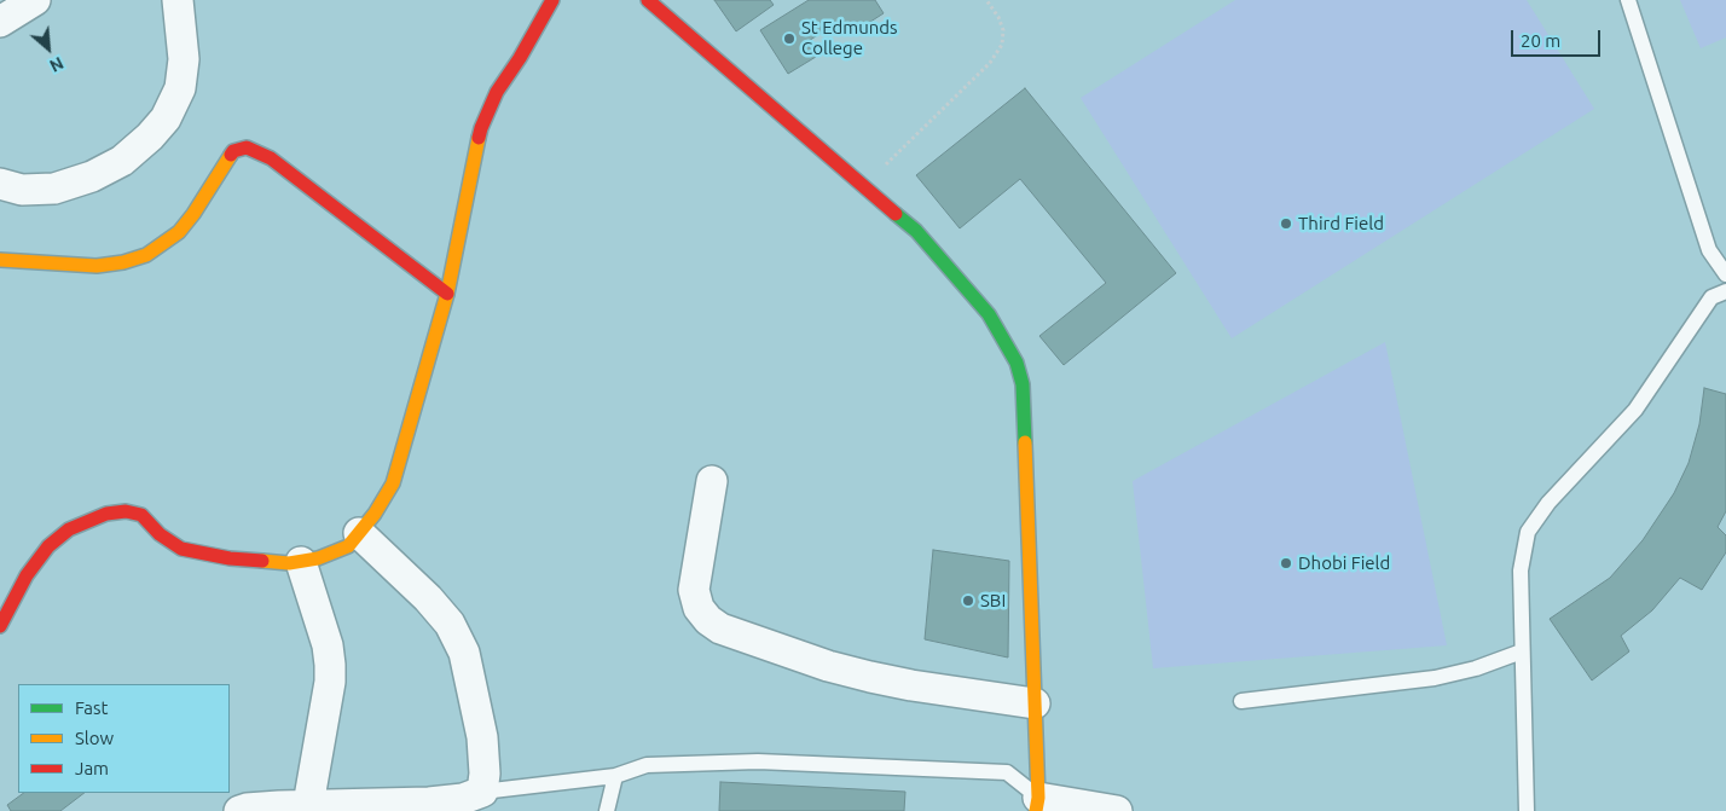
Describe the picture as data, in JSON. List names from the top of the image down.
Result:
{
  "places": [
    "St Edmunds College",
    "Third Field",
    "Dhobi Field",
    "SBI"
  ],
  "legend": ["Fast", "Slow", "Jam"],
  "scale_bar": "20 m",
  "north": "bottom right"
}
